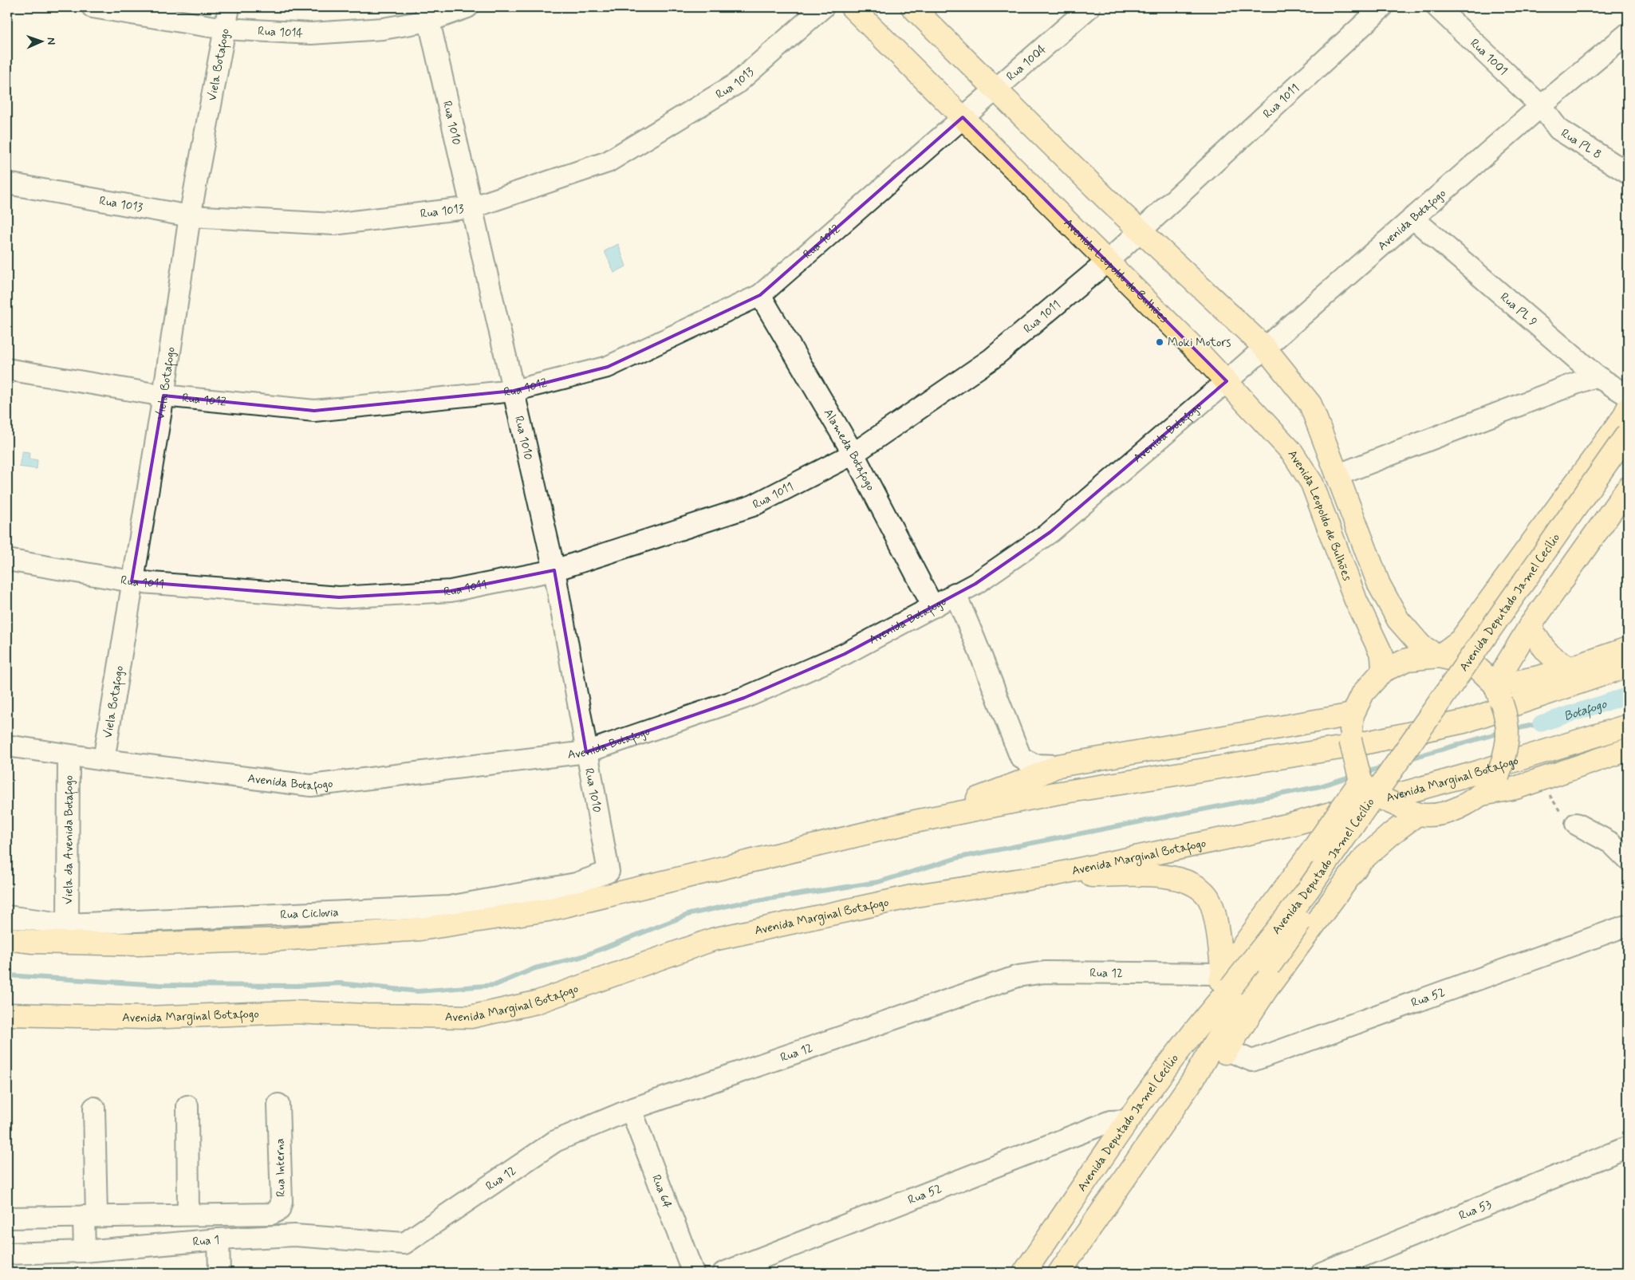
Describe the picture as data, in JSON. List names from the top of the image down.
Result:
{
  "streets": {
    "main road": ["Avenida Leopoldo de Bulhões", "Avenida Deputado Jamel Cecílio", "Avenida Marginal Botafogo"],
    "street": [
      "Rua 1014",
      "Rua 1001",
      "Rua 1004",
      "Viela Botafogo",
      "Rua 1013",
      "Rua 1011",
      "Rua 1010",
      "Rua PL 8",
      "Avenida Botafogo",
      "Rua 1012",
      "Rua PL 9",
      "Alameda Botafogo",
      "Viela da Avenida Botafogo",
      "Rua Ciclovia",
      "Rua 12",
      "Rua 52",
      "Rua Interna",
      "Rua 64",
      "Rua 53",
      "Rua 1"
    ]
  },
  "crossings": [
    ["Rua 1014", "Viela Botafogo"],
    ["Rua 1014", "Rua 1010"],
    ["Rua 1001", "Rua PL 8"],
    ["Rua 1001", "Avenida Botafogo"],
    ["Rua 1004", "Rua 1012"],
    ["Rua 1004", "Avenida Leopoldo de Bulhões"],
    ["Viela Botafogo", "Rua 1013"],
    ["Viela Botafogo", "Rua 1011"],
    ["Viela Botafogo", "Avenida Botafogo"],
    ["Viela Botafogo", "Rua 1012"],
    ["Rua 1013", "Rua 1010"],
    ["Rua 1011", "Rua 1010"],
    ["Rua 1011", "Avenida Leopoldo de Bulhões"],
    ["Rua 1011", "Alameda Botafogo"],
    ["Rua 1010", "Avenida Botafogo"],
    ["Rua 1010", "Rua 1012"],
    ["Rua 1010", "Rua Ciclovia"],
    ["Rua PL 8", "Avenida Botafogo"],
    ["Avenida Botafogo", "Avenida Leopoldo de Bulhões"],
    ["Avenida Botafogo", "Rua PL 9"],
    ["Avenida Botafogo", "Alameda Botafogo"],
    ["Avenida Botafogo", "Viela da Avenida Botafogo"],
    ["Rua 1012", "Avenida Leopoldo de Bulhões"],
    ["Rua 1012", "Alameda Botafogo"],
    ["Avenida Deputado Jamel Cecílio", "Rua 12"],
    ["Avenida Deputado Jamel Cecílio", "Rua 52"],
    ["Viela da Avenida Botafogo", "Rua Ciclovia"],
    ["Rua 12", "Rua 64"],
    ["Rua 12", "Rua 1"]
  ],
  "water": ["Botafogo"],
  "places": ["Moki Motors"],
  "north": "right"
}
